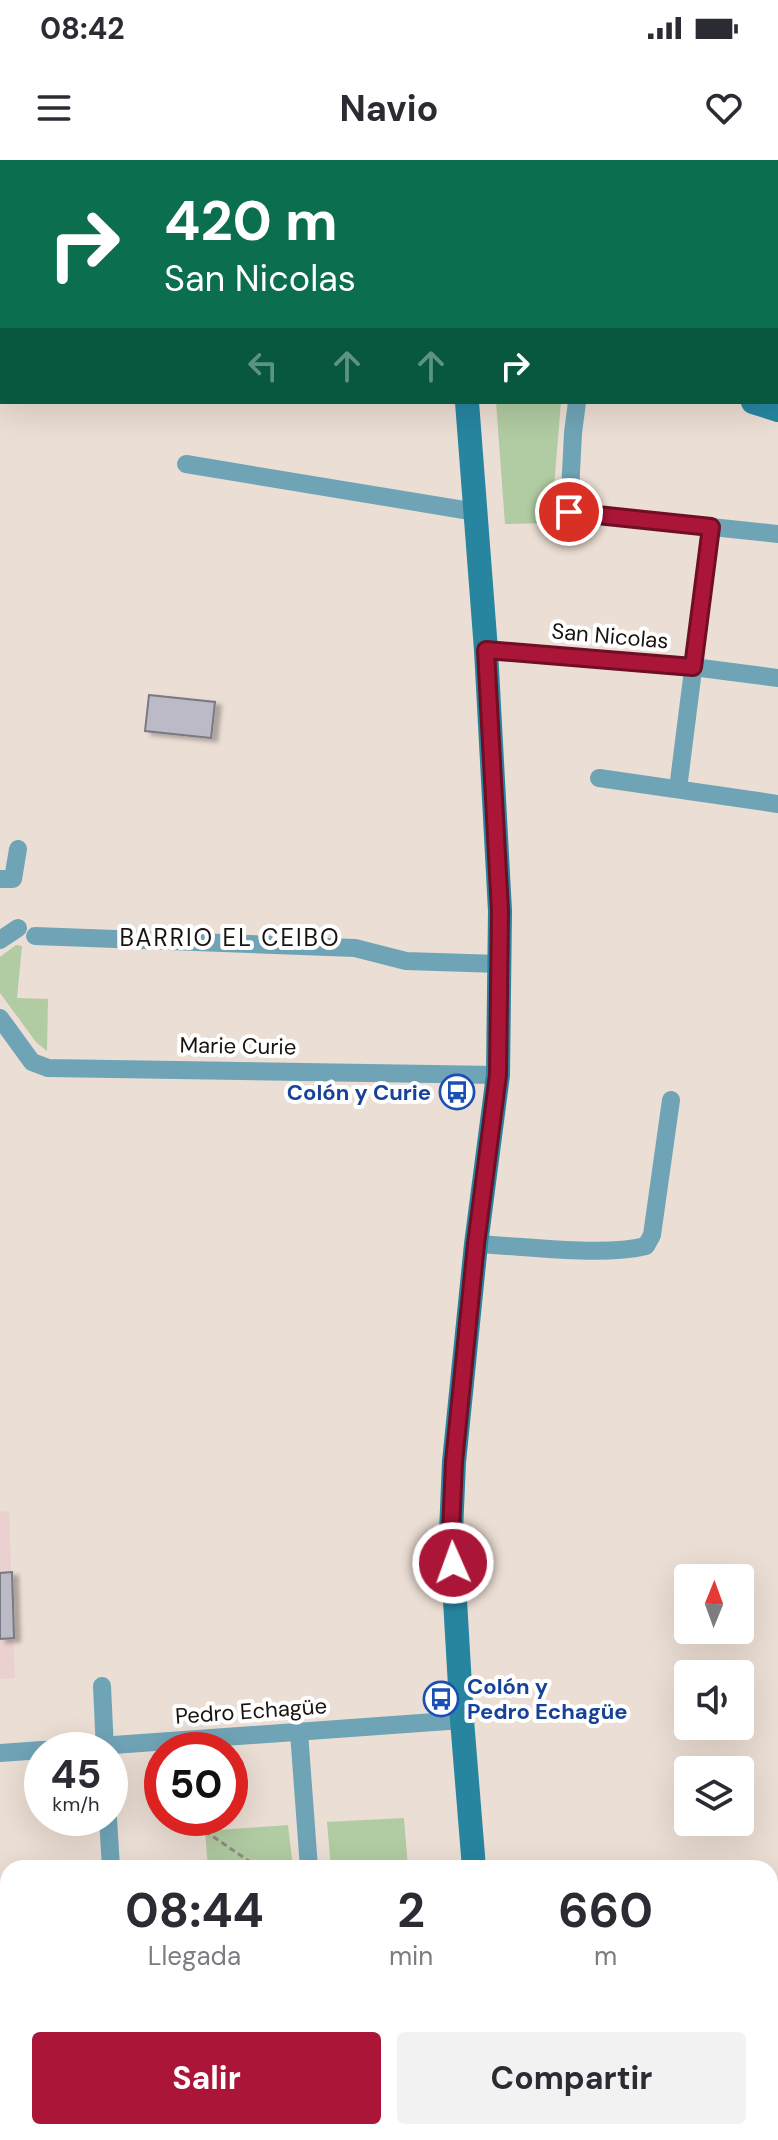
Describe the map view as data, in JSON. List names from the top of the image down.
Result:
{
  "streets": {
    "street": ["San Nicolas", "Marie Curie", "Pedro Echagüe"]
  },
  "districts": ["BARRIO EL CEIBO"],
  "places": {
    "bus stop": ["Colón y Curie", "Colón y Pedro Echagüe"]
  },
  "north": "top",
  "page": {
    "status": "08:42",
    "header": "Navio",
    "turn": ["420 m", "San Nicolas"],
    "speed": "45 km/h",
    "limit": "50",
    "eta": [
      "08:44",
      "Llegada",
      "2",
      "min",
      "660",
      "m"
    ],
    "buttons": ["Salir", "Compartir"]
  }
}
